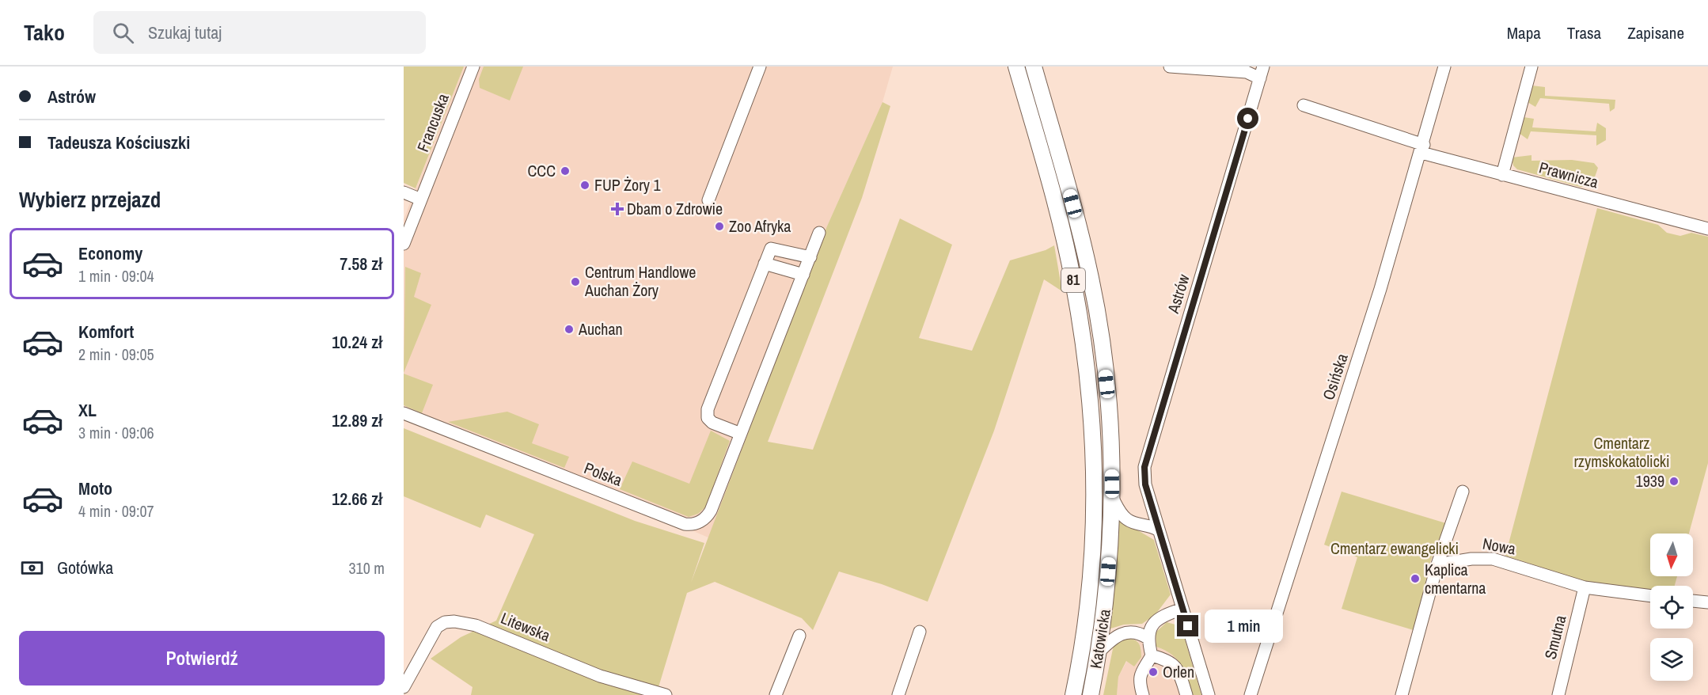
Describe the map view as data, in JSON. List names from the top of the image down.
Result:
{
  "streets": {
    "main road": ["81", "Katowicka"],
    "street": [
      "Francuska",
      "Prawnicza",
      "Astrów",
      "Osińska",
      "Polska",
      "Nowa",
      "Litewska",
      "Smutna"
    ]
  },
  "crossings": [
    ["Prawnicza", "Osińska"],
    ["81", "Katowicka"],
    ["Nowa", "Smutna"]
  ],
  "parks": ["Cmentarz rzymskokatolicki", "Cmentarz ewangelicki"],
  "places": {
    "other": [
      "CCC",
      "FUP Żory 1",
      "Zoo Afryka",
      "Centrum Handlowe Auchan Żory",
      "Auchan",
      "1939",
      "Kaplica cmentarna",
      "Orlen"
    ],
    "health": ["Dbam o Zdrowie"]
  },
  "north": "bottom",
  "page": {
    "header": "Tako",
    "search": "Szukaj tutaj",
    "nav": ["Mapa", "Trasa", "Zapisane"],
    "banner": ["Astrów", "Tadeusza Kościuszki"],
    "heading": "Wybierz przejazd",
    "list": [
      {
        "name": "Economy",
        "note": "1 min · 09:04",
        "value": "7.58 zł"
      },
      {
        "name": "Komfort",
        "note": "2 min · 09:05",
        "value": "10.24 zł"
      },
      {
        "name": "XL",
        "note": "3 min · 09:06",
        "value": "12.89 zł"
      },
      {
        "name": "Moto",
        "note": "4 min · 09:07",
        "value": "12.66 zł"
      }
    ],
    "pay": ["Gotówka", "310 m"],
    "bubble": "1 min",
    "buttons": "Potwierdź"
  }
}
